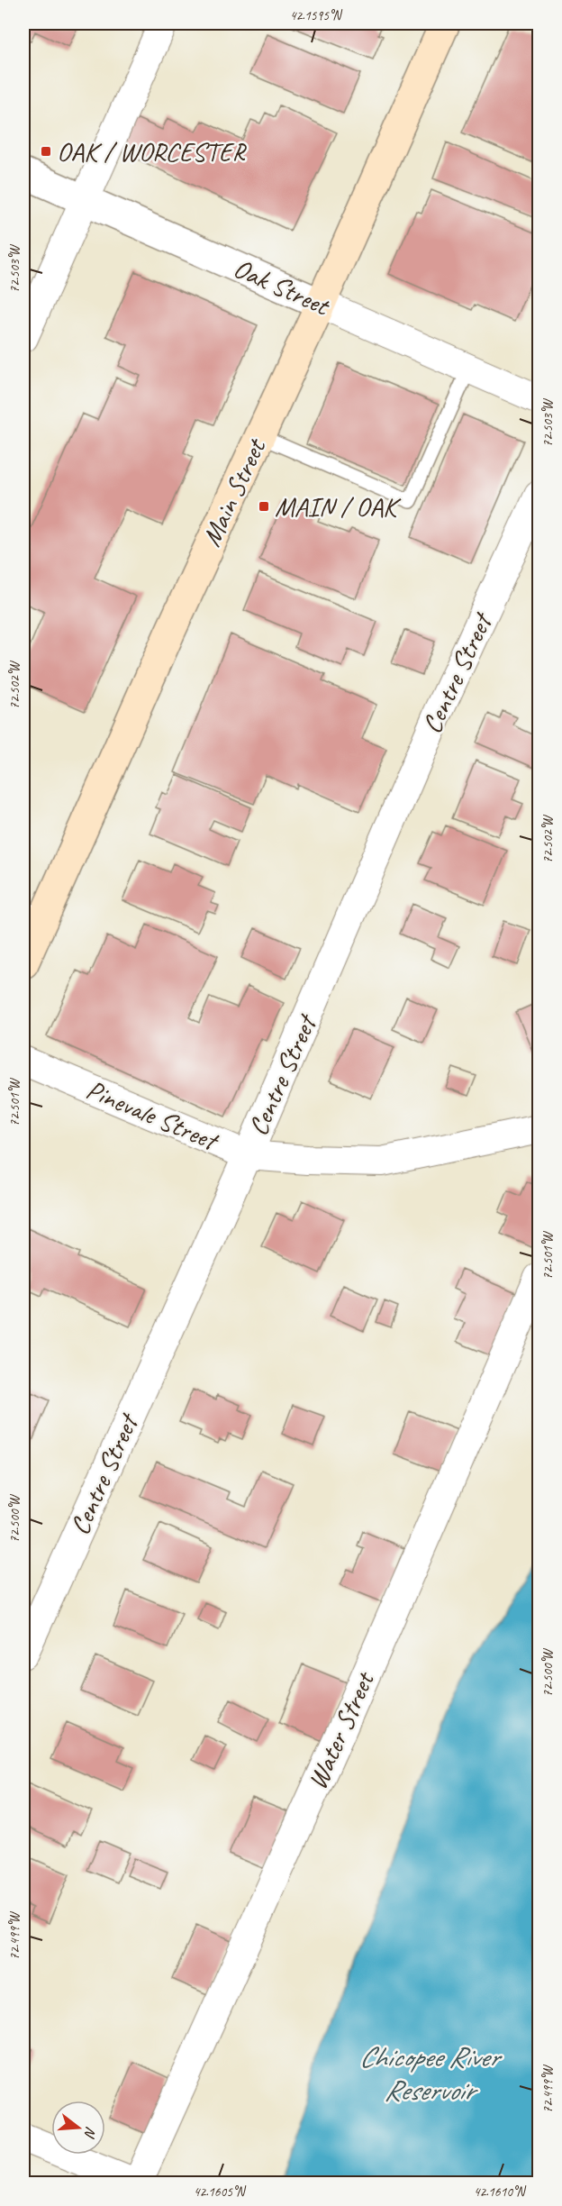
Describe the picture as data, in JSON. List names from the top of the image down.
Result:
{
  "streets": {
    "main road": ["Main Street"],
    "street": [
      "Oak Street",
      "Centre Street",
      "Pinevale Street",
      "Water Street"
    ]
  },
  "crossings": [
    ["Oak Street", "Main Street"],
    ["Centre Street", "Pinevale Street"]
  ],
  "water": ["Chicopee River Reservoir"],
  "places": {
    "transit": ["OAK / WORCESTER", "MAIN / OAK"]
  },
  "north": "right",
  "coordinates": [
    "42.1595°N",
    "72.503°W",
    "72.502°W",
    "72.501°W",
    "72.500°W",
    "72.499°W",
    "42.1605°N",
    "42.1610°N"
  ]
}
